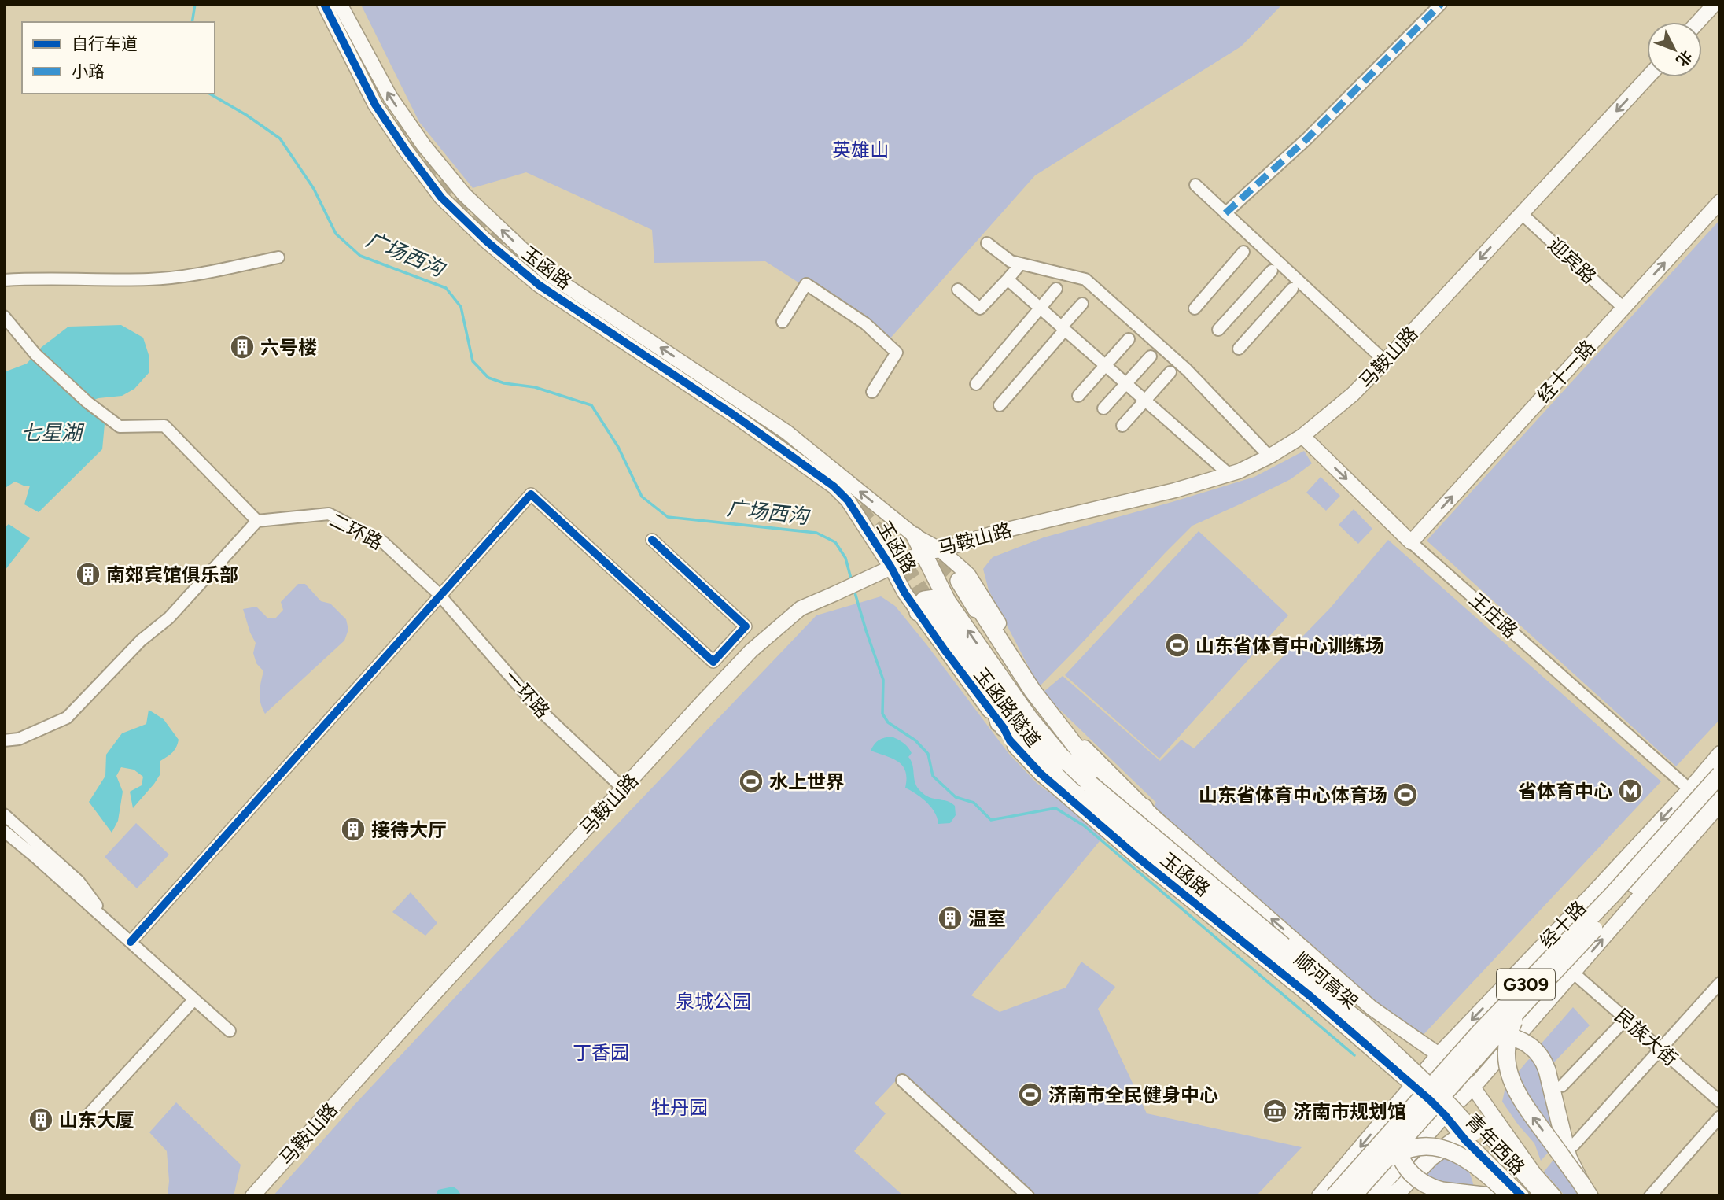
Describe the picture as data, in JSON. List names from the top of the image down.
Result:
{
  "streets": {
    "highway": [
      "玉函路隧道",
      "经十路",
      "顺河高架",
      "G309"
    ],
    "main road": [
      "玉函路",
      "马鞍山路",
      "经十一路",
      "王庄路",
      "青年西路"
    ],
    "street": [
      "迎宾路",
      "二环路",
      "一环路",
      "民族大街"
    ]
  },
  "crossings": [
    ["迎宾路", "马鞍山路"],
    ["迎宾路", "经十一路"],
    ["玉函路", "马鞍山路"],
    ["玉函路", "玉函路隧道"],
    ["玉函路", "经十路"],
    ["玉函路", "青年西路"],
    ["马鞍山路", "王庄路"],
    ["马鞍山路", "一环路"],
    ["经十一路", "王庄路"],
    ["二环路", "一环路"],
    ["王庄路", "经十路"],
    ["玉函路隧道", "顺河高架"],
    ["经十路", "民族大街"],
    ["经十路", "青年西路"]
  ],
  "one_way": ["经十一路"],
  "water": ["广场西沟", "七星湖"],
  "parks": [
    "英雄山",
    "泉城公园",
    "丁香园",
    "牡丹园"
  ],
  "places": {
    "building": [
      "六号楼",
      "南郊宾馆俱乐部",
      "接待大厅",
      "温室",
      "山东大厦"
    ],
    "sports": [
      "山东省体育中心训练场",
      "水上世界",
      "山东省体育中心体育场",
      "济南市全民健身中心"
    ],
    "metro station": ["省体育中心"],
    "museum": ["济南市规划馆"]
  },
  "legend": ["自行车道", "小路"],
  "north": "bottom right"
}
